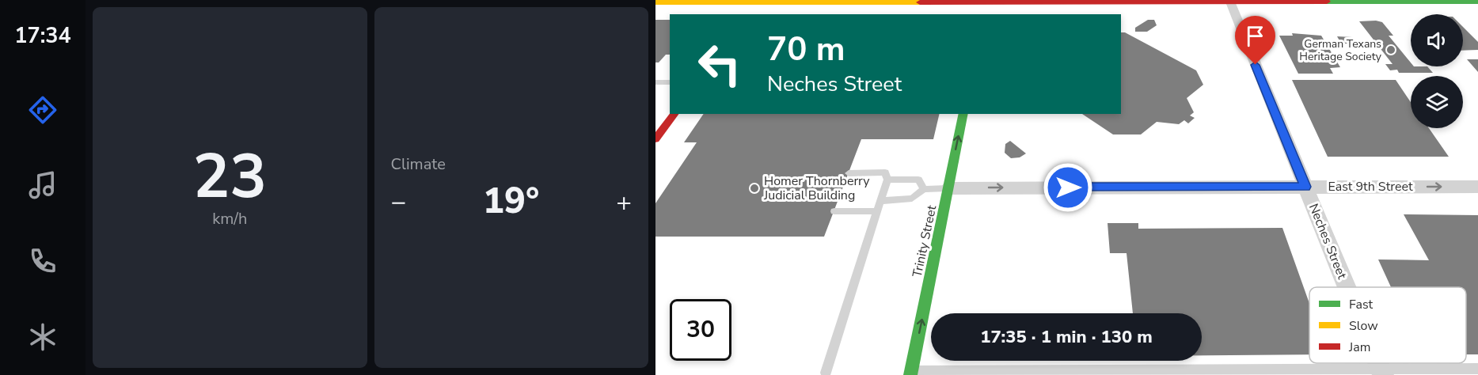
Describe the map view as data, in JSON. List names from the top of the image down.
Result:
{
  "streets": {
    "street": ["East 9th Street", "Trinity Street", "Neches Street"]
  },
  "crossings": [
    ["East 9th Street", "Trinity Street"],
    ["East 9th Street", "Neches Street"]
  ],
  "one_way": ["East 9th Street", "Trinity Street"],
  "places": ["German Texans Heritage Society", "Homer Thornberry Judicial Building"],
  "legend": ["Fast", "Slow", "Jam"],
  "page": {
    "tabs": "17:34",
    "tile": [
      ["23", "km/h"],
      "Climate"
    ],
    "turn": ["70 m", "Neches Street"],
    "heat": ["−", "19°", "+"],
    "limit": "30",
    "trip": "17:35 · 1 min · 130 m"
  }
}
